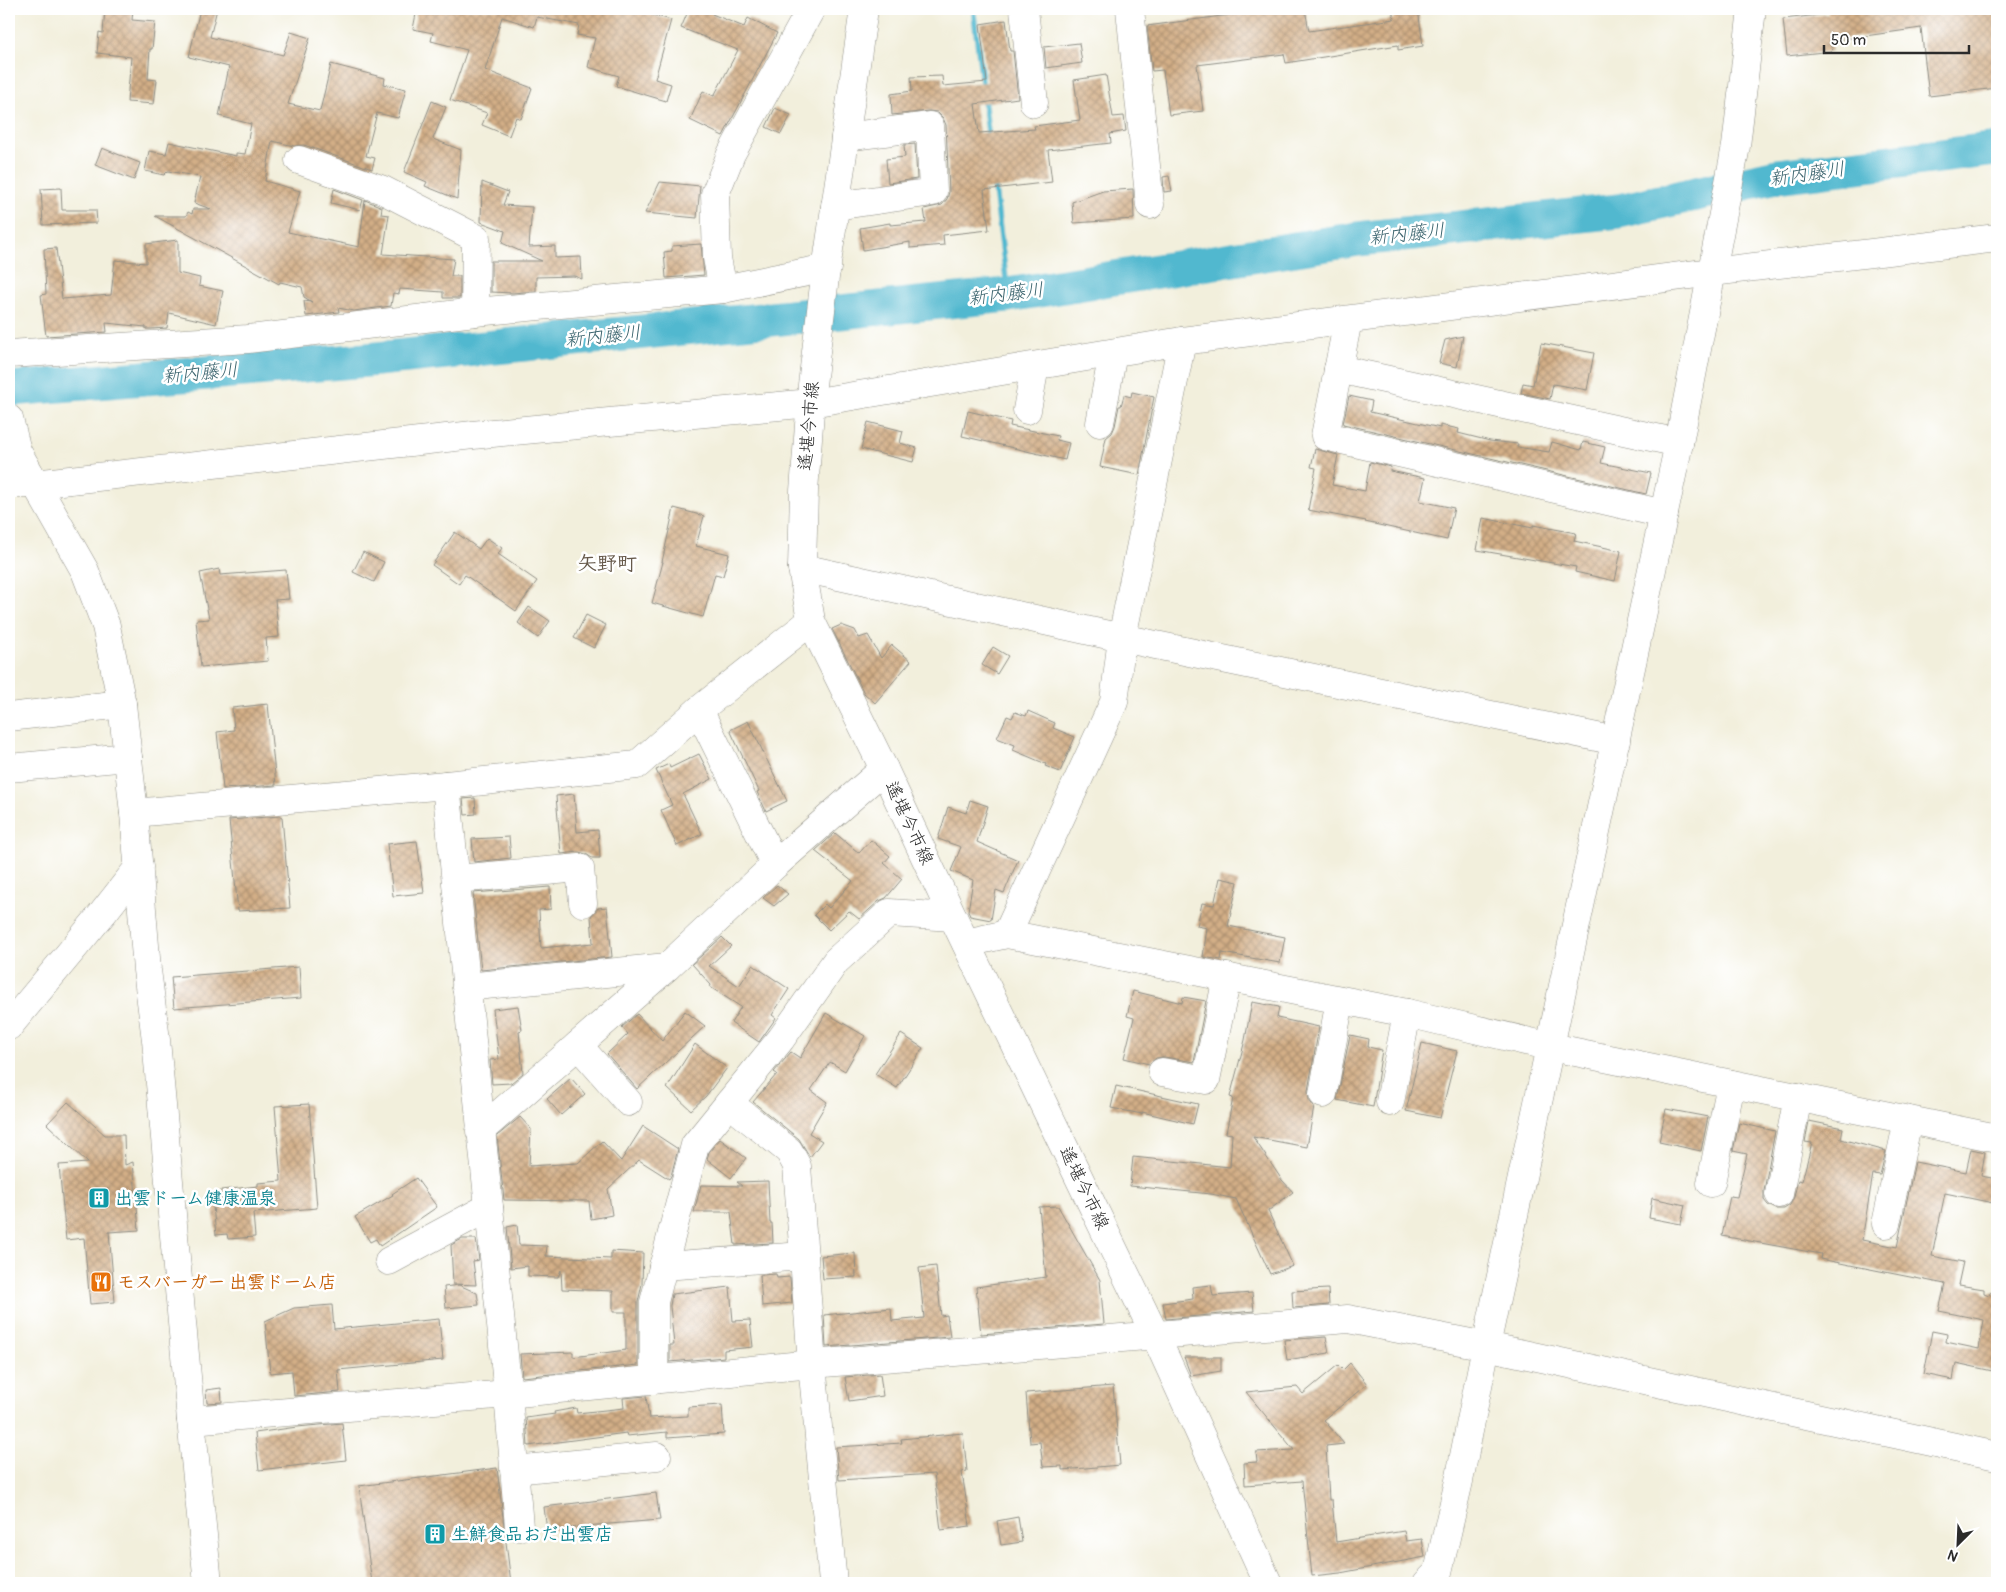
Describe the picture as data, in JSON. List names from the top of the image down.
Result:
{
  "streets": {
    "street": ["遙堪今市線"]
  },
  "districts": ["矢野町"],
  "water": ["新内藤川"],
  "places": {
    "building": ["出雲ドーム健康温泉", "生鮮食品おだ出雲店"],
    "restaurant": ["モスバーガー 出雲ドーム店"]
  },
  "scale_bar": "50 m",
  "north": "bottom left"
}
